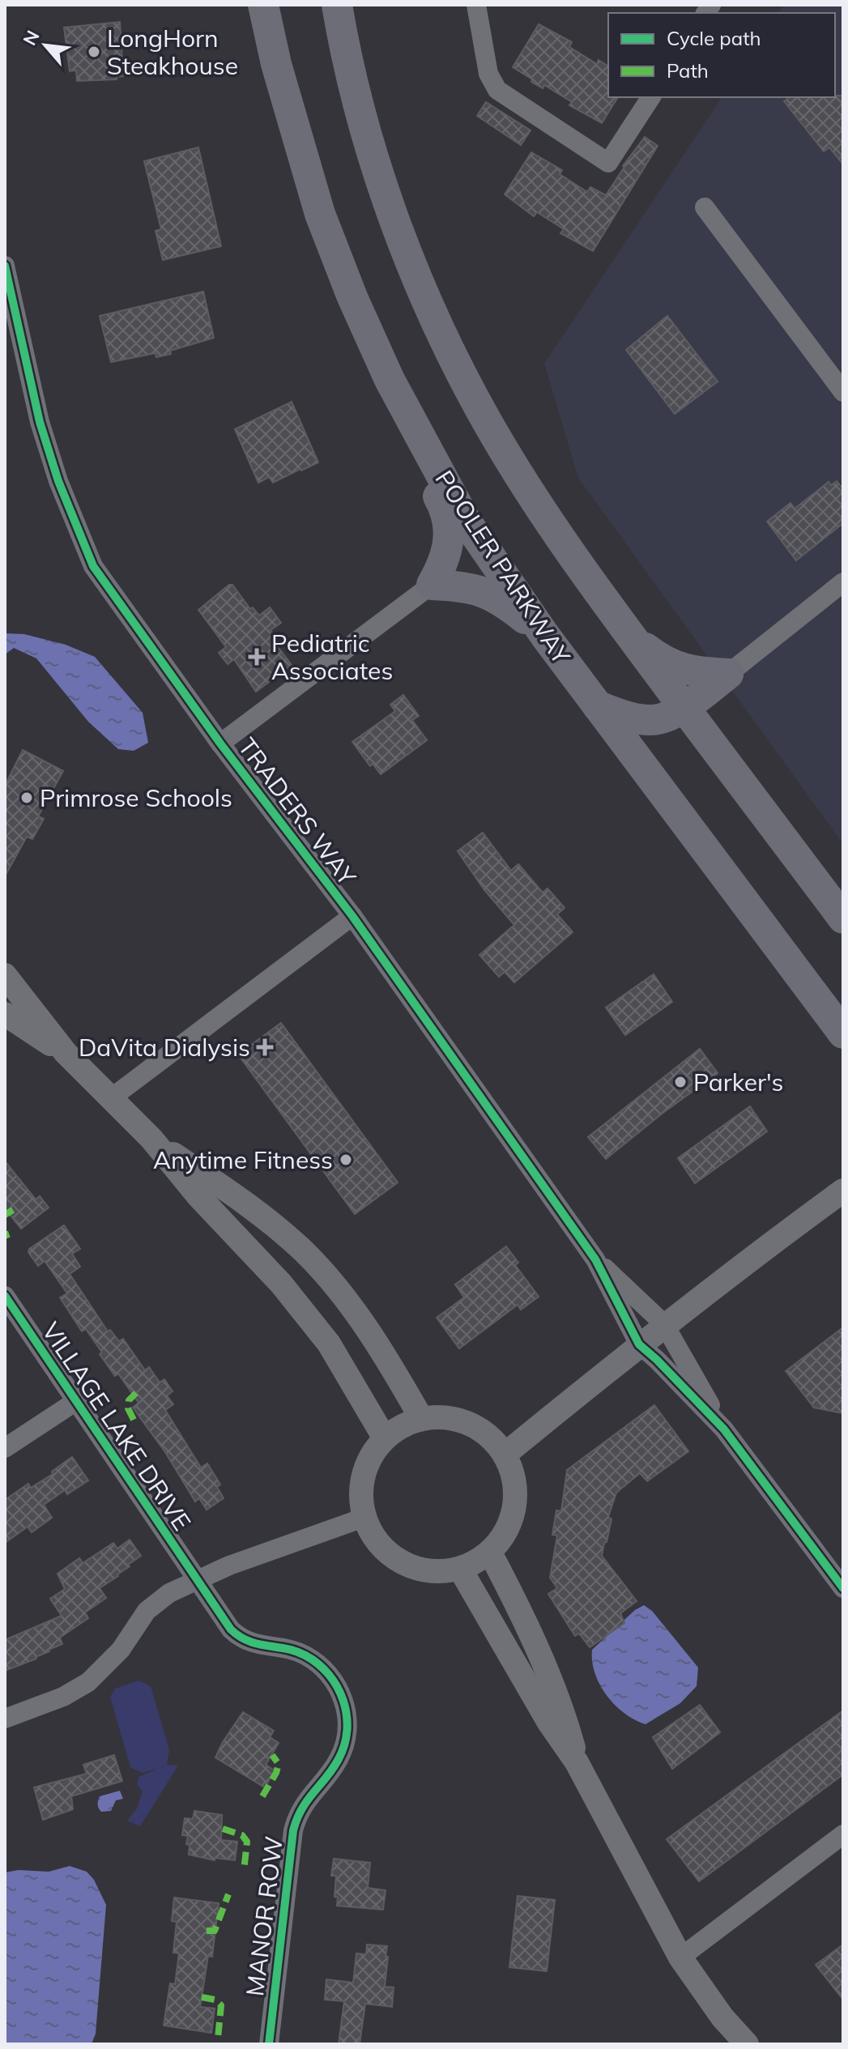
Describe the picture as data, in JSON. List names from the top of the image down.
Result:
{
  "streets": {
    "main road": ["POOLER PARKWAY"],
    "street": ["TRADERS WAY", "VILLAGE LAKE DRIVE", "MANOR ROW"]
  },
  "crossings": [
    ["VILLAGE LAKE DRIVE", "MANOR ROW"]
  ],
  "places": {
    "other": [
      "LongHorn Steakhouse",
      "Primrose Schools",
      "Parker's",
      "Anytime Fitness"
    ],
    "health": ["Pediatric Associates", "DaVita Dialysis"]
  },
  "legend": ["Cycle path", "Path"],
  "north": "top left"
}
